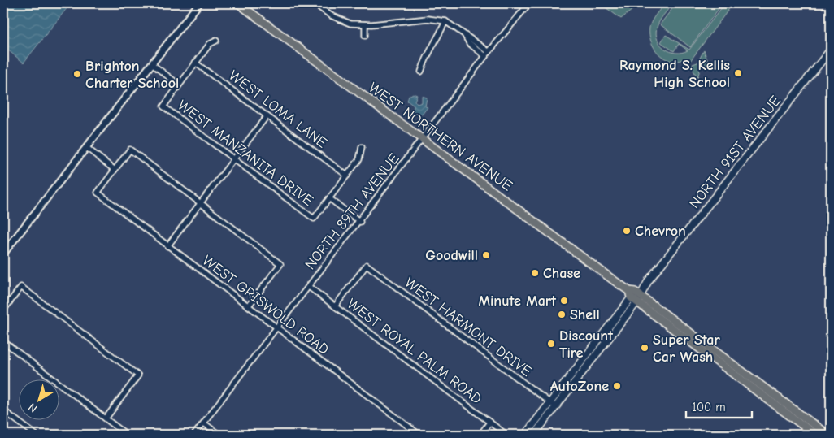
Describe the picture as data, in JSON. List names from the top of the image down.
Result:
{
  "streets": {
    "main road": ["WEST NORTHERN AVENUE", "NORTH 91ST AVENUE"],
    "street": [
      "WEST LOMA LANE",
      "WEST MANZANITA DRIVE",
      "NORTH 89TH AVENUE",
      "WEST GRISWOLD ROAD",
      "WEST HARMONT DRIVE",
      "WEST ROYAL PALM ROAD"
    ]
  },
  "crossings": [
    ["WEST NORTHERN AVENUE", "NORTH 91ST AVENUE"],
    ["WEST NORTHERN AVENUE", "NORTH 89TH AVENUE"],
    ["NORTH 91ST AVENUE", "WEST HARMONT DRIVE"],
    ["WEST MANZANITA DRIVE", "NORTH 89TH AVENUE"],
    ["NORTH 89TH AVENUE", "WEST GRISWOLD ROAD"],
    ["NORTH 89TH AVENUE", "WEST ROYAL PALM ROAD"],
    ["WEST HARMONT DRIVE", "WEST ROYAL PALM ROAD"]
  ],
  "places": [
    "Raymond S. Kellis High School",
    "Brighton Charter School",
    "Chevron",
    "Goodwill",
    "Chase",
    "Minute Mart",
    "Shell",
    "Discount Tire",
    "Super Star Car Wash",
    "AutoZone"
  ],
  "scale_bar": "100 m",
  "north": "bottom left"
}
